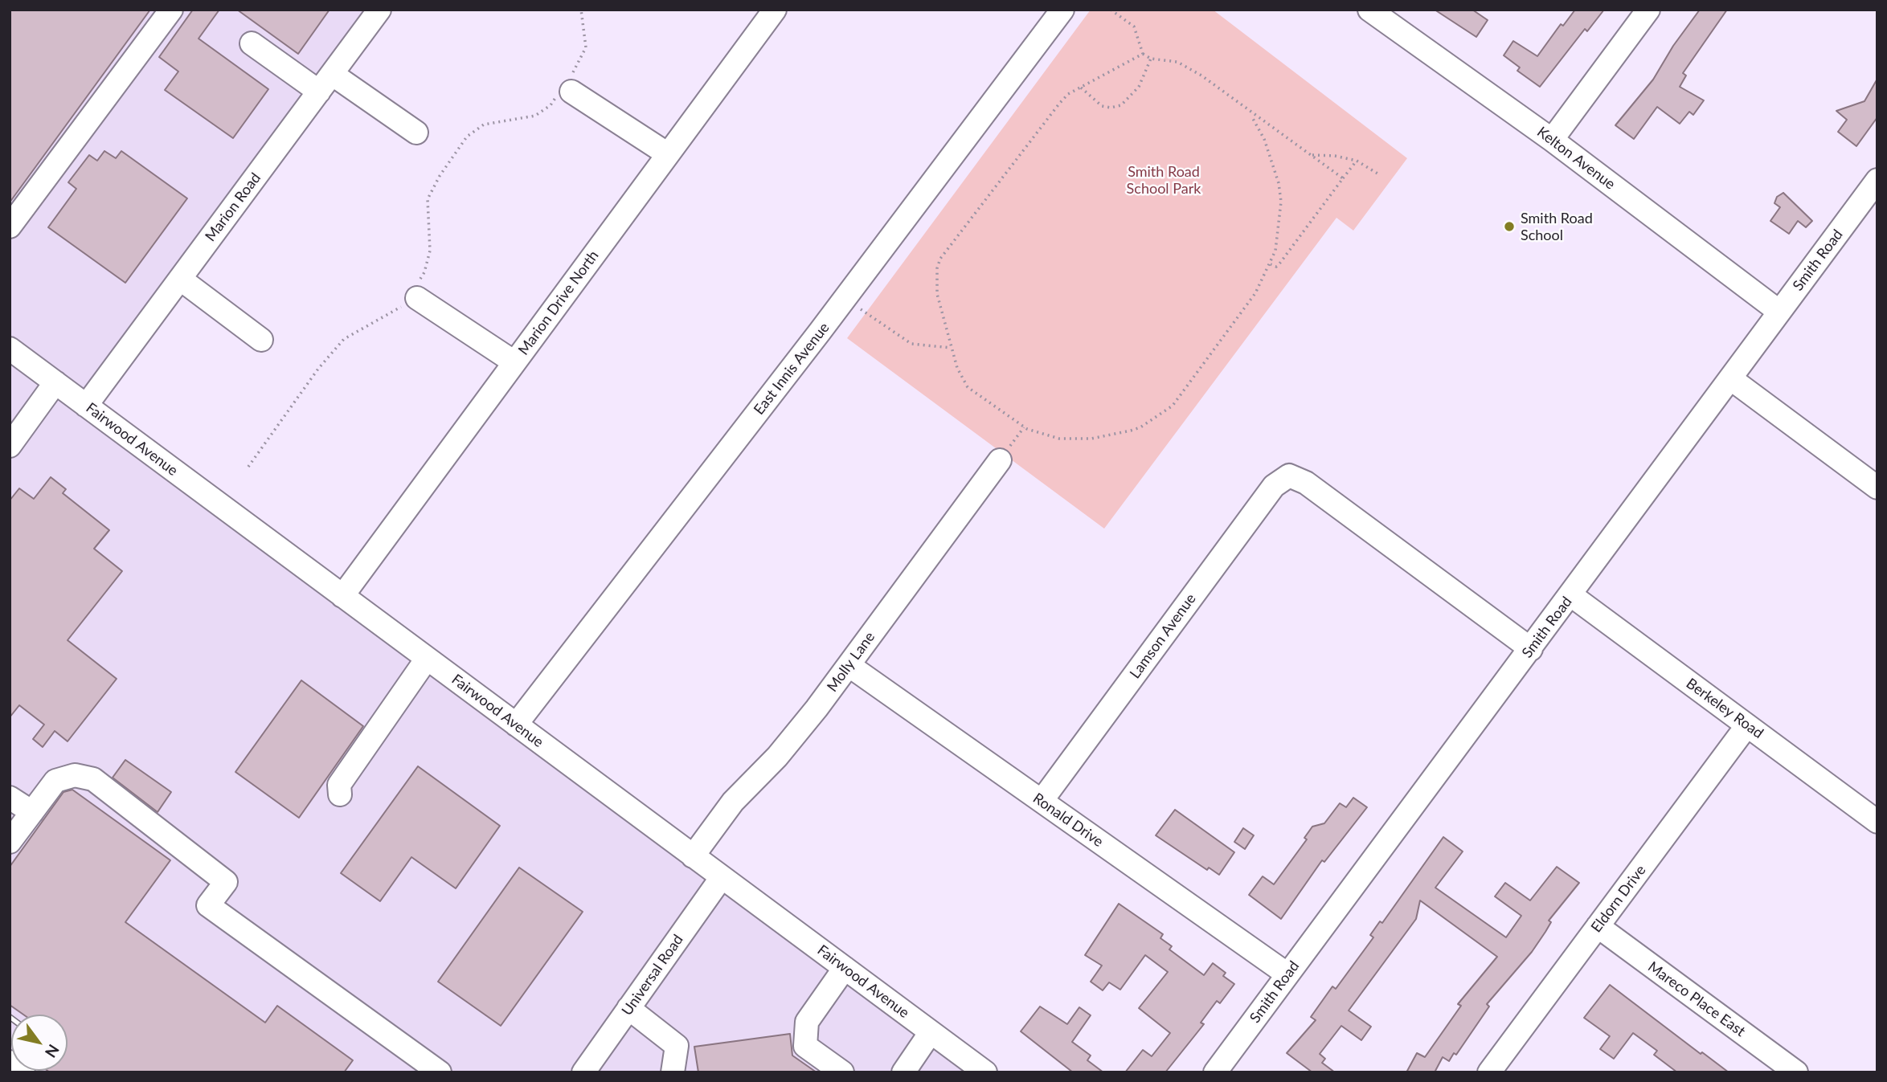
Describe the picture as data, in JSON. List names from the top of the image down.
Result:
{
  "streets": {
    "street": [
      "Kelton Avenue",
      "Marion Road",
      "Smith Road",
      "Marion Drive North",
      "East Innis Avenue",
      "Fairwood Avenue",
      "Lamson Avenue",
      "Molly Lane",
      "Berkeley Road",
      "Ronald Drive",
      "Eldorn Drive",
      "Universal Road",
      "Mareco Place East"
    ]
  },
  "crossings": [
    ["Kelton Avenue", "Smith Road"],
    ["Marion Road", "Fairwood Avenue"],
    ["Smith Road", "Lamson Avenue"],
    ["Smith Road", "Berkeley Road"],
    ["Smith Road", "Ronald Drive"],
    ["Marion Drive North", "Fairwood Avenue"],
    ["East Innis Avenue", "Fairwood Avenue"],
    ["Fairwood Avenue", "Molly Lane"],
    ["Fairwood Avenue", "Universal Road"],
    ["Lamson Avenue", "Ronald Drive"],
    ["Molly Lane", "Ronald Drive"],
    ["Berkeley Road", "Eldorn Drive"],
    ["Eldorn Drive", "Mareco Place East"]
  ],
  "parks": ["Smith Road School Park"],
  "places": ["Smith Road School"],
  "north": "bottom right"
}
